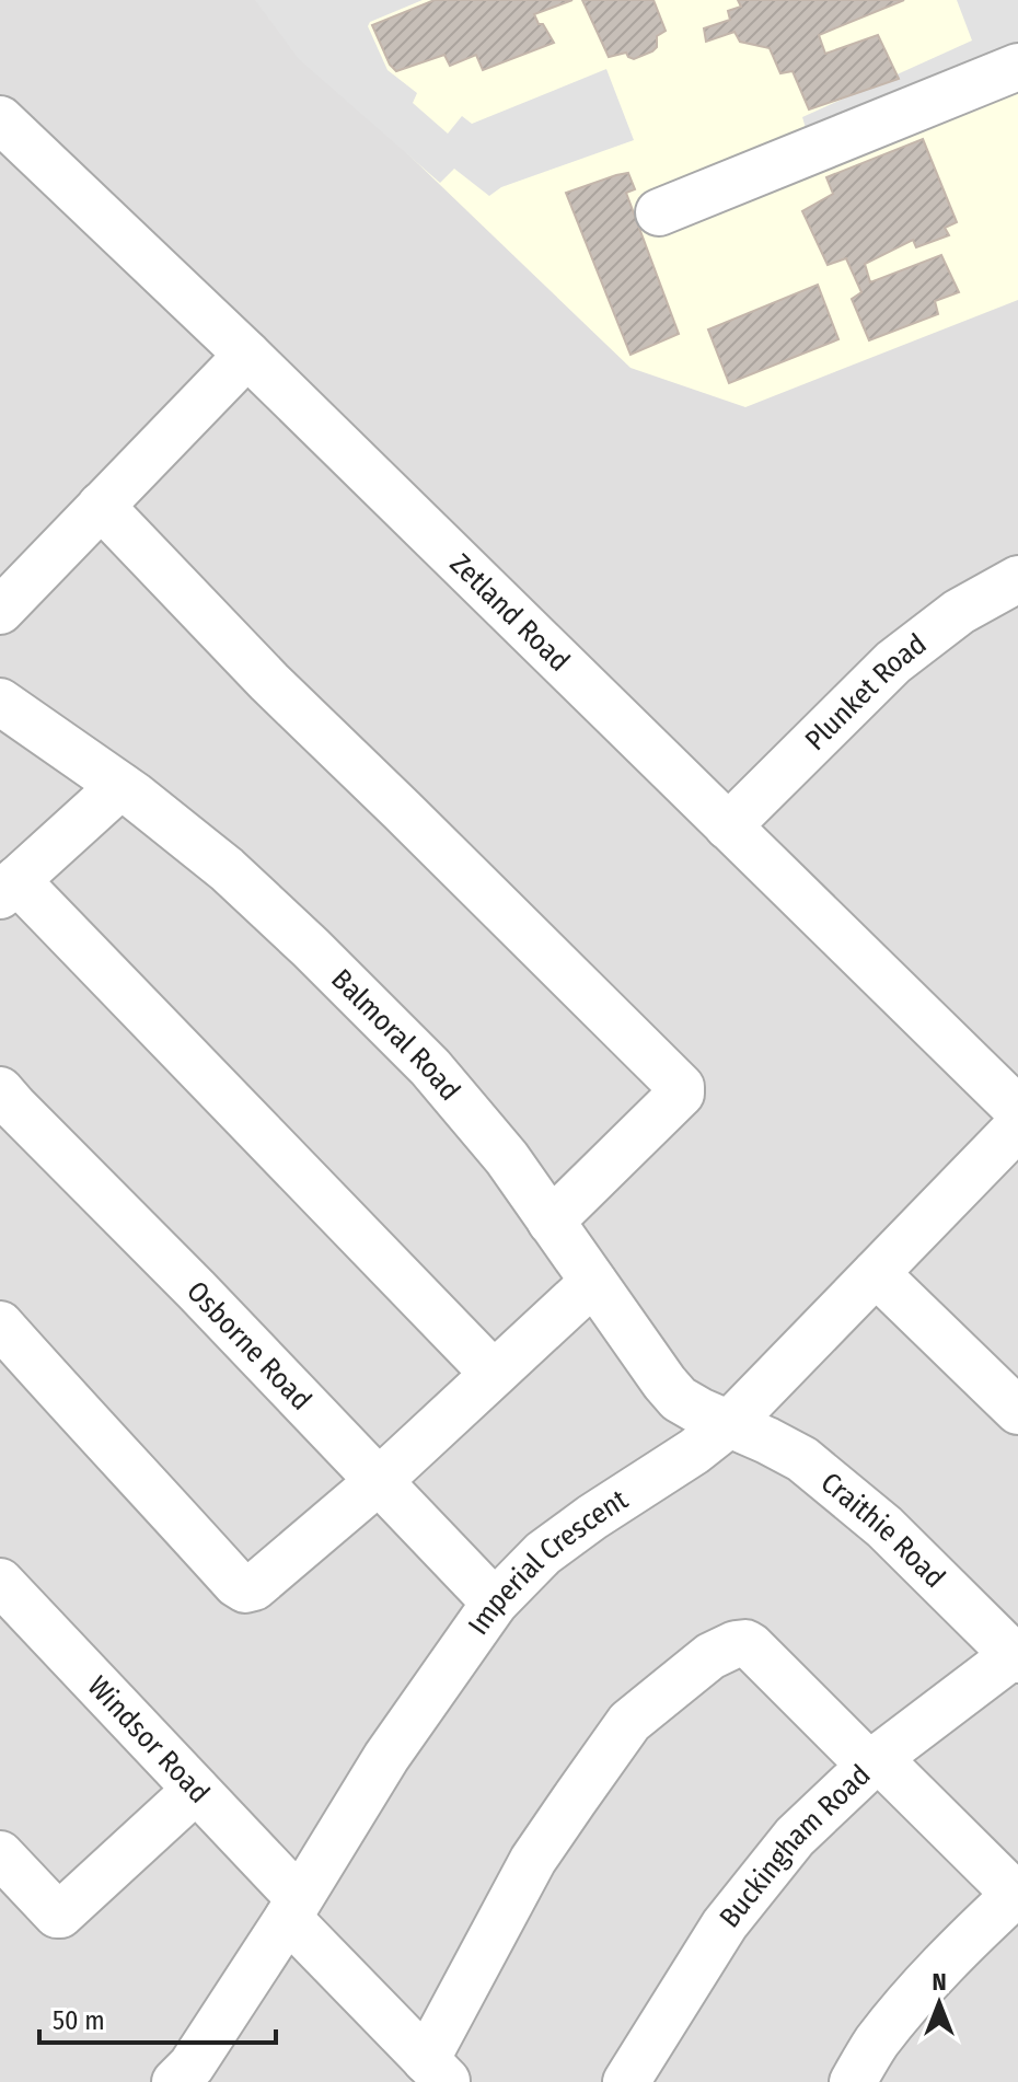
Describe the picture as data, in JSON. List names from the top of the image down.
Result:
{
  "streets": {
    "street": [
      "Zetland Road",
      "Plunket Road",
      "Balmoral Road",
      "Osborne Road",
      "Craithie Road",
      "Imperial Crescent",
      "Windsor Road",
      "Buckingham Road"
    ]
  },
  "crossings": [
    ["Zetland Road", "Plunket Road"],
    ["Balmoral Road", "Craithie Road"],
    ["Balmoral Road", "Imperial Crescent"],
    ["Osborne Road", "Imperial Crescent"],
    ["Craithie Road", "Imperial Crescent"],
    ["Craithie Road", "Buckingham Road"],
    ["Imperial Crescent", "Windsor Road"]
  ],
  "scale_bar": "50 m",
  "north": "top"
}
